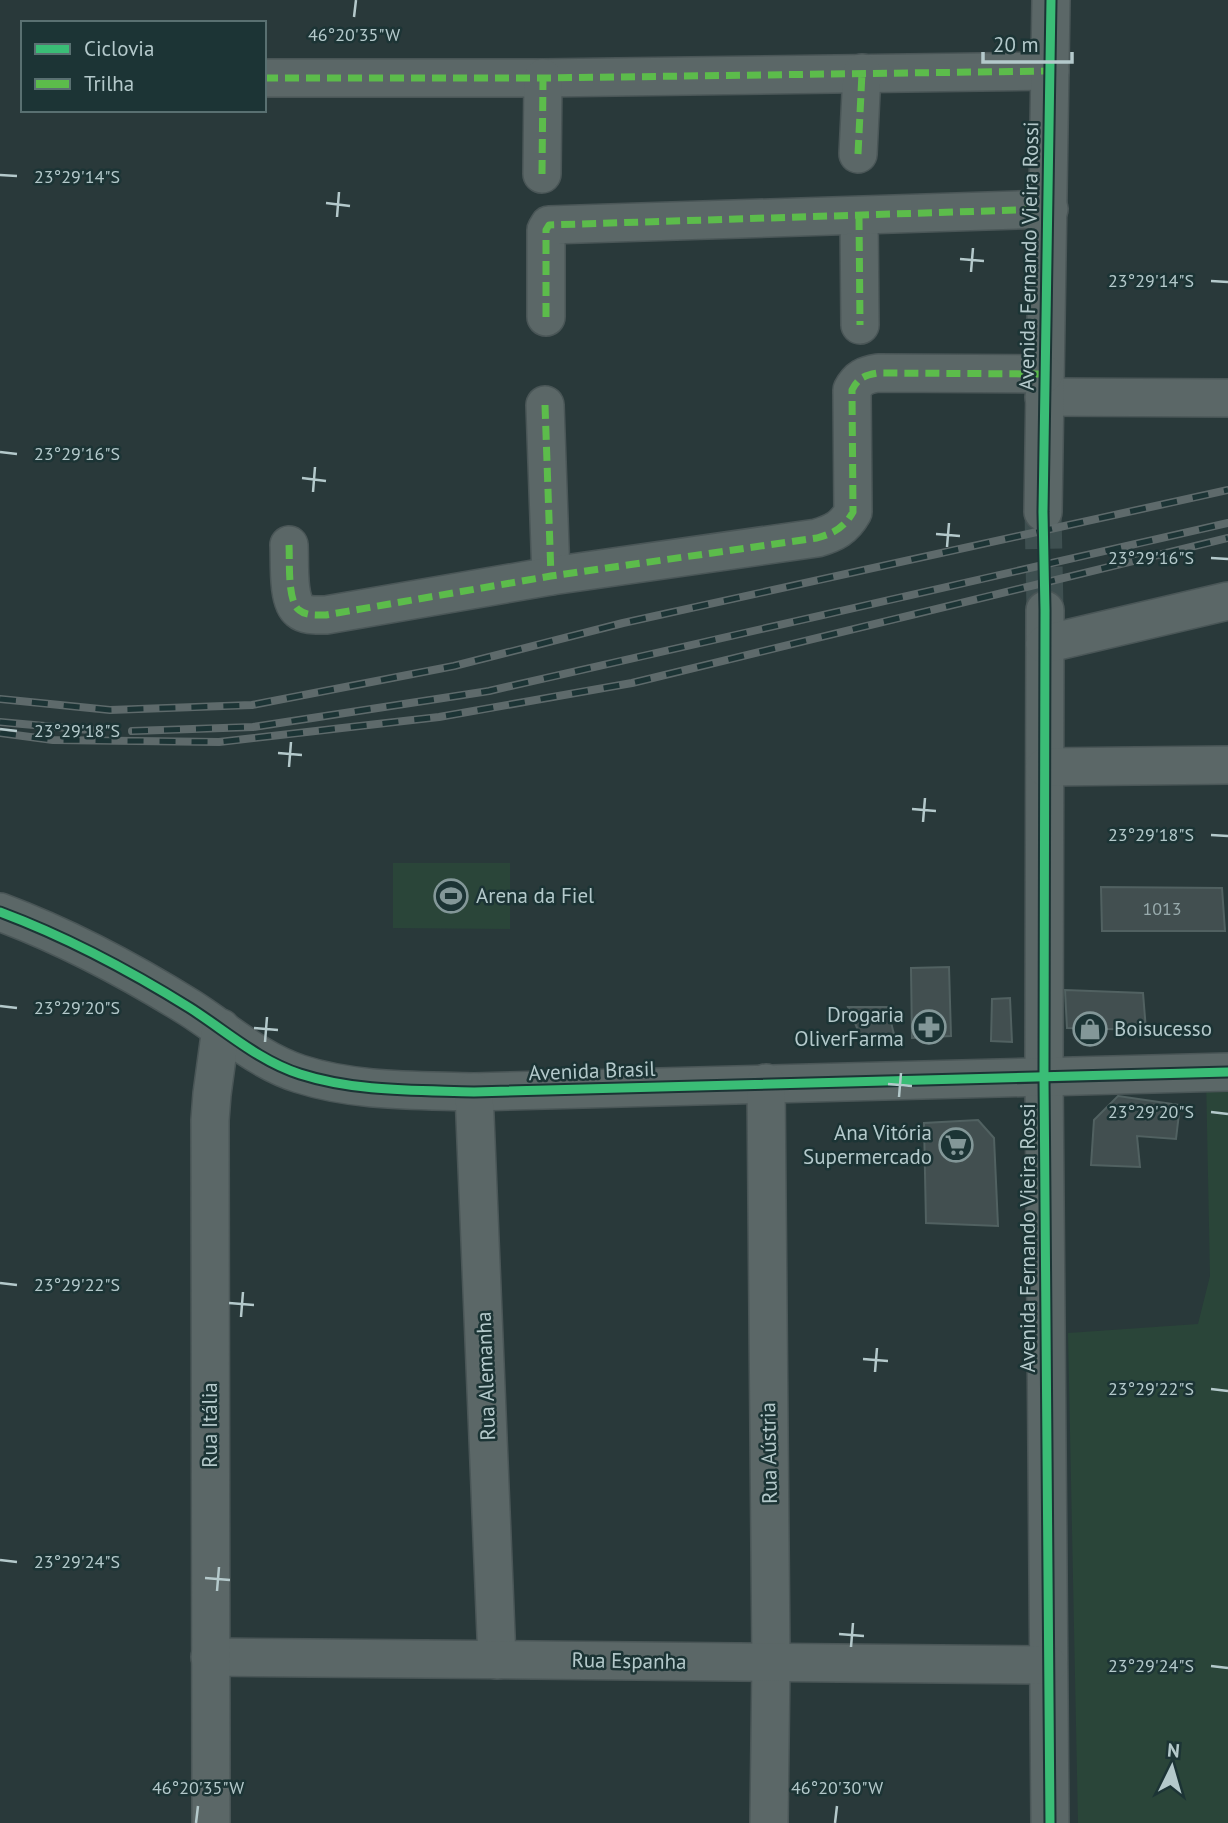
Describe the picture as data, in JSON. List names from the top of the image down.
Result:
{
  "streets": {
    "street": [
      "Avenida Fernando Vieira Rossi",
      "Avenida Brasil",
      "Rua Alemanha",
      "Rua Itália",
      "Rua Aústria",
      "Rua Espanha"
    ]
  },
  "crossings": [
    ["Avenida Fernando Vieira Rossi", "Avenida Brasil"],
    ["Avenida Fernando Vieira Rossi", "Rua Espanha"],
    ["Avenida Brasil", "Rua Alemanha"],
    ["Avenida Brasil", "Rua Itália"],
    ["Avenida Brasil", "Rua Aústria"],
    ["Rua Alemanha", "Rua Espanha"],
    ["Rua Itália", "Rua Espanha"],
    ["Rua Aústria", "Rua Espanha"]
  ],
  "places": {
    "sports": ["Arena da Fiel"],
    "pharmacy": ["Drogaria OliverFarma"],
    "shop": ["Boisucesso"],
    "supermarket": ["Ana Vitória Supermercado"]
  },
  "house_numbers": ["1013"],
  "legend": ["Ciclovia", "Trilha"],
  "scale_bar": "20 m",
  "north": "top",
  "coordinates": [
    "46°20'35\"W",
    "23°29'14\"S",
    "23°29'16\"S",
    "23°29'18\"S",
    "23°29'20\"S",
    "23°29'22\"S",
    "23°29'24\"S",
    "46°20'30\"W"
  ]
}
